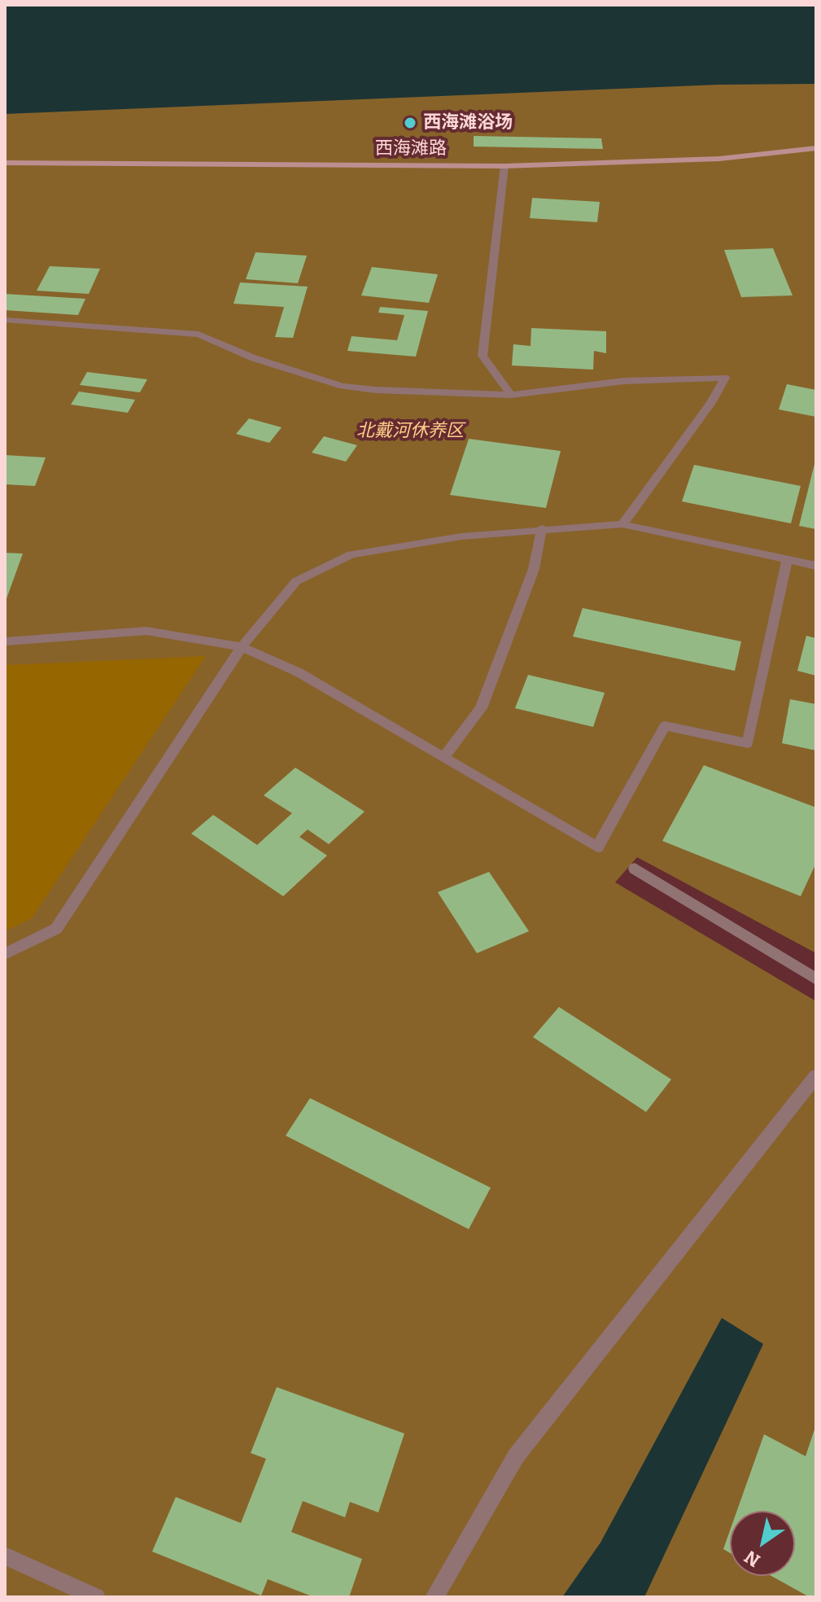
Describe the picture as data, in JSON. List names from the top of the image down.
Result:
{
  "streets": {
    "main road": ["西海滩路"]
  },
  "parks": ["北戴河休养区"],
  "places": ["西海滩浴场"],
  "north": "bottom left"
}
